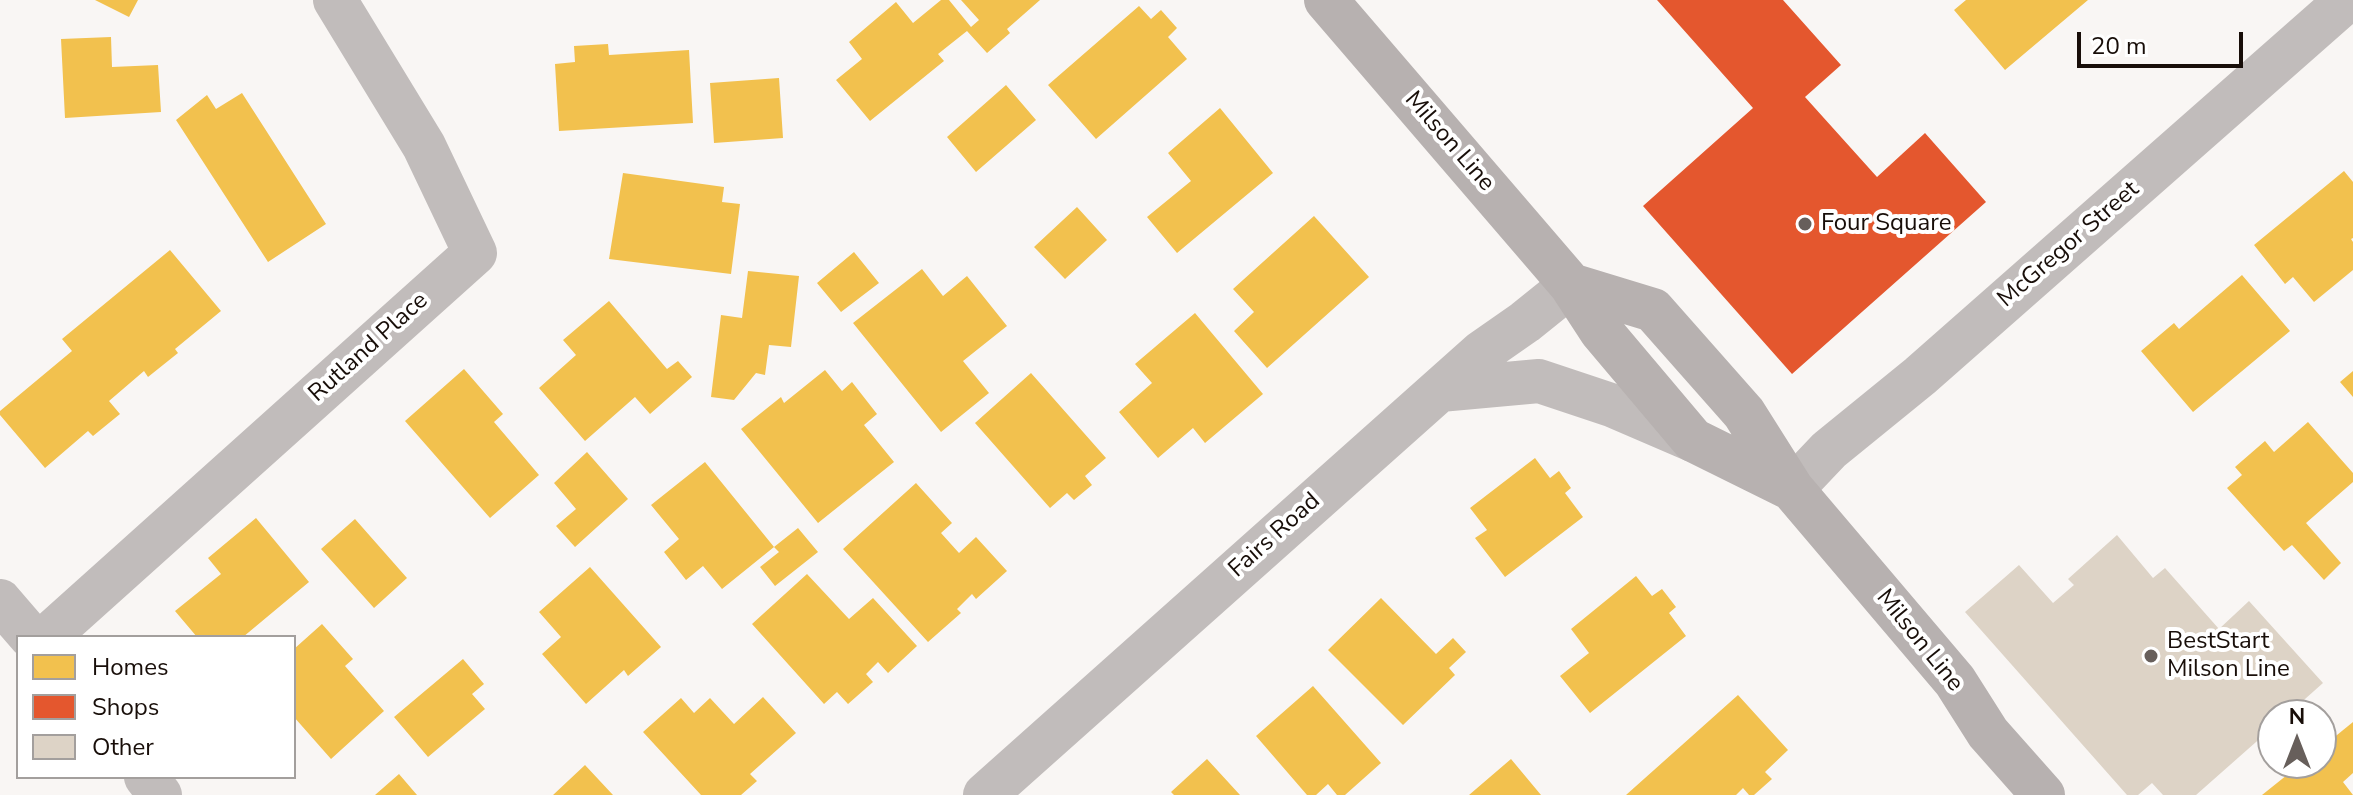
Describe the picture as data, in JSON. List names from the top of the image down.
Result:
{
  "streets": {
    "main road": ["Milson Line"],
    "street": ["McGregor Street", "Rutland Place", "Fairs Road"]
  },
  "crossings": [
    ["Milson Line", "McGregor Street"],
    ["Milson Line", "Fairs Road"]
  ],
  "places": ["Four Square", "BestStart Milson Line"],
  "legend": ["Homes", "Shops", "Other"],
  "scale_bar": "20 m",
  "north": "top"
}
